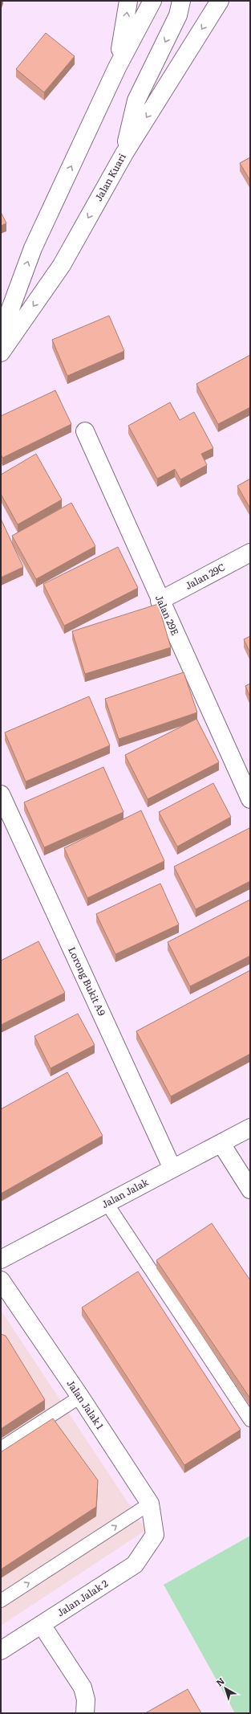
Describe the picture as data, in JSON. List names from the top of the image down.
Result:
{
  "streets": {
    "street": [
      "Jalan Kuari",
      "Jalan 29C",
      "Jalan 29E",
      "Lorong Bukit A9",
      "Jalan Jalak",
      "Jalan Jalak 1",
      "Jalan Jalak 2"
    ]
  },
  "crossings": [
    ["Jalan 29C", "Jalan 29E"],
    ["Lorong Bukit A9", "Jalan Jalak"],
    ["Jalan Jalak 1", "Jalan Jalak 2"]
  ],
  "north": "top left"
}
